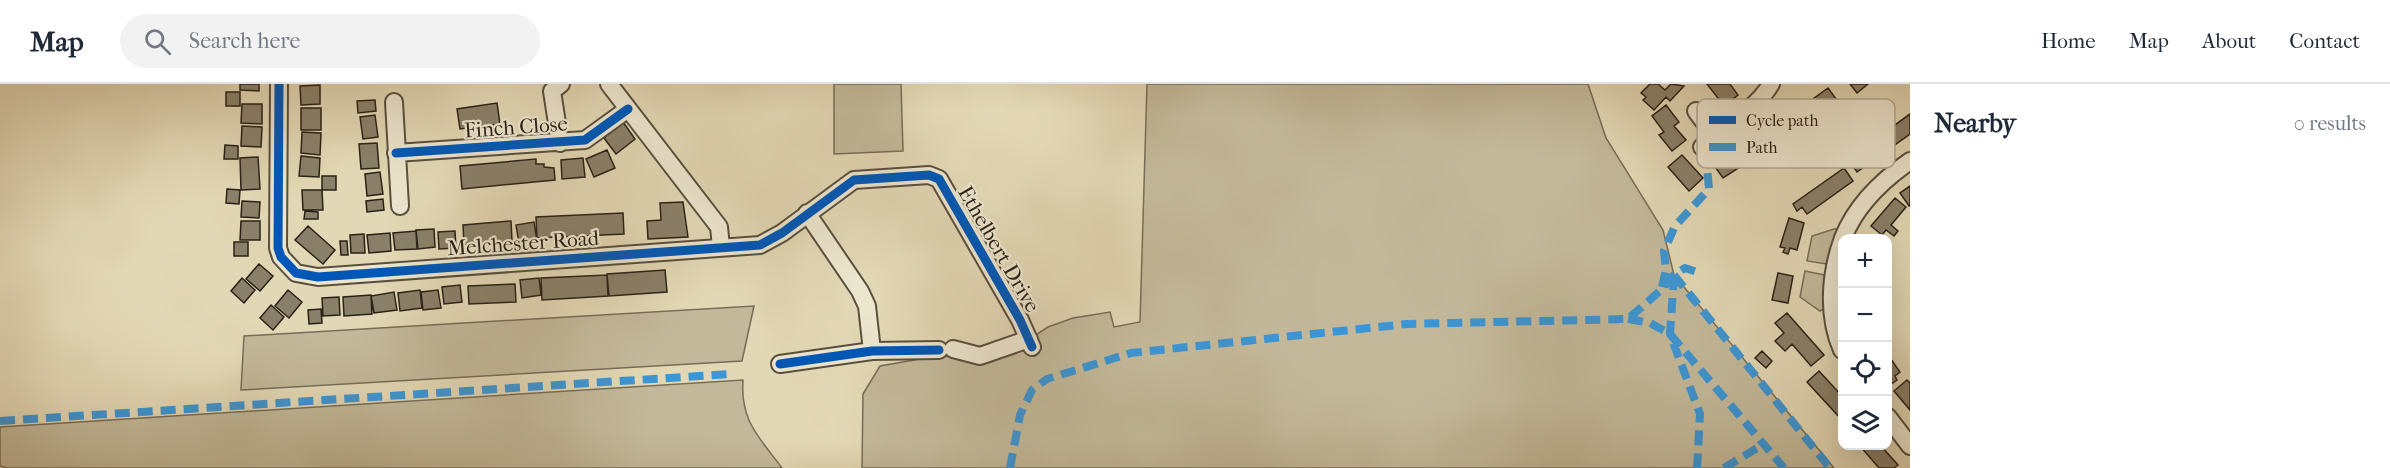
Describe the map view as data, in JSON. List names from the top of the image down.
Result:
{
  "streets": {
    "street": ["Finch Close", "Melchester Road", "Ethelbert Drive"]
  },
  "crossings": [
    ["Melchester Road", "Ethelbert Drive"]
  ],
  "legend": ["Cycle path", "Path"],
  "page": {
    "header": "Map",
    "search": "Search here",
    "nav": [
      "Home",
      "Map",
      "About",
      "Contact"
    ],
    "heading": ["Nearby", "0 results"],
    "map_buttons": ["+", "−"]
  }
}
